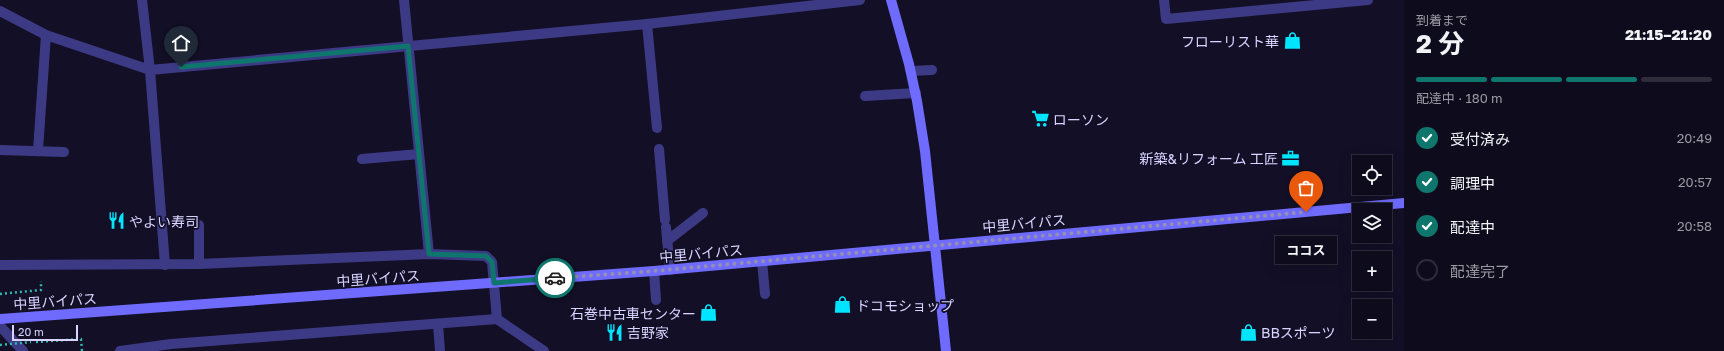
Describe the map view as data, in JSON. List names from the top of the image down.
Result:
{
  "streets": {
    "street": ["中里バイパス"]
  },
  "places": {
    "shop": [
      "フローリスト華",
      "ドコモショップ",
      "石巻中古車センター",
      "BBスポーツ"
    ],
    "supermarket": ["ローソン"],
    "office": ["新築&リフォーム 工匠"],
    "other": ["ココス"],
    "restaurant": ["やよい寿司", "吉野家"]
  },
  "scale_bar": "20 m",
  "page": {
    "heading": ["2 分", "到着まで", "21:15–21:20"],
    "bar": "配達中 · 180 m",
    "list": [
      ["受付済み", "20:49"],
      ["調理中", "20:57"],
      ["配達中", "20:58"],
      "配達完了"
    ],
    "map_buttons": ["+", "−"],
    "bubble": "ココス",
    "scale": "20 m"
  }
}
